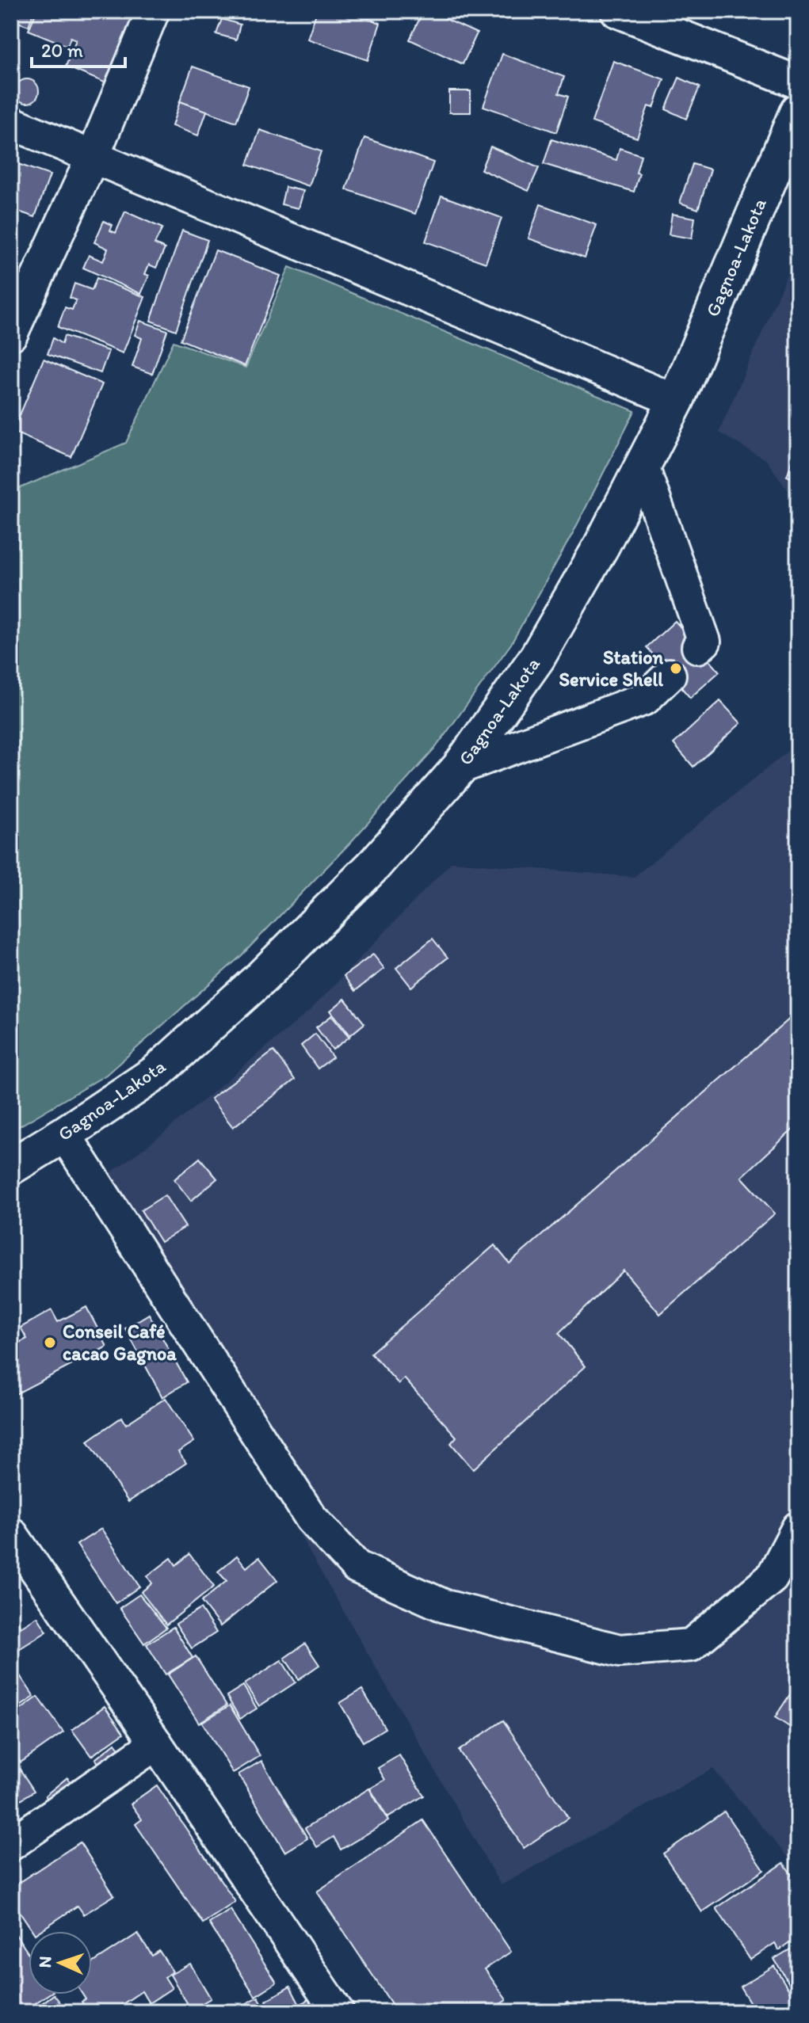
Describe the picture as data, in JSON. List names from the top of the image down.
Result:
{
  "streets": {
    "main road": ["Gagnoa-Lakota"]
  },
  "places": ["Station Service Shell", "Conseil Café cacao Gagnoa"],
  "scale_bar": "20 m",
  "north": "left"
}
